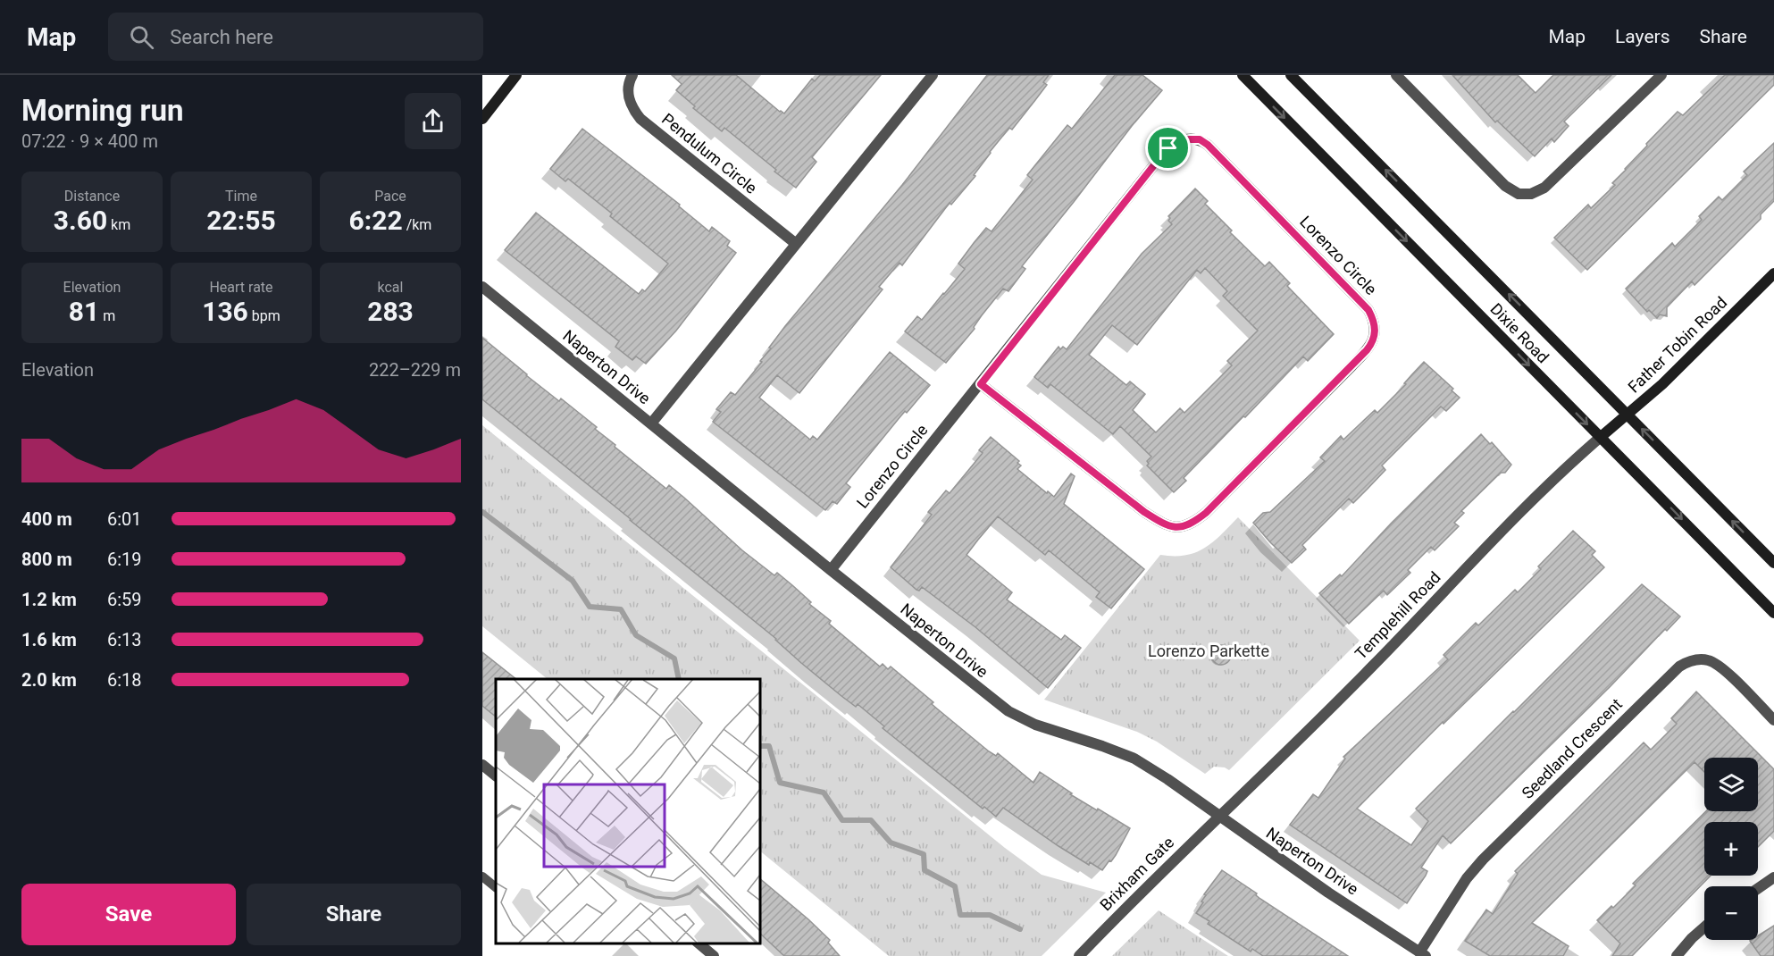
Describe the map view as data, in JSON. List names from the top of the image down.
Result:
{
  "streets": {
    "main road": ["Dixie Road", "Father Tobin Road"],
    "street": [
      "Pendulum Circle",
      "Lorenzo Circle",
      "Naperton Drive",
      "Templehill Road",
      "Seedland Crescent",
      "Brixham Gate"
    ]
  },
  "crossings": [
    ["Lorenzo Circle", "Naperton Drive"],
    ["Dixie Road", "Father Tobin Road"],
    ["Dixie Road", "Templehill Road"],
    ["Father Tobin Road", "Templehill Road"],
    ["Naperton Drive", "Templehill Road"],
    ["Naperton Drive", "Seedland Crescent"],
    ["Naperton Drive", "Brixham Gate"],
    ["Templehill Road", "Brixham Gate"]
  ],
  "parks": ["Lorenzo Parkette"],
  "page": {
    "header": "Map",
    "search": "Search here",
    "nav": ["Map", "Layers", "Share"],
    "heading": ["Morning run", "07:22 · 9 × 400 m"],
    "stats": [
      ["Distance", "3.60 km"],
      ["Time", "22:55"],
      ["Pace", "6:22 /km"],
      ["Elevation", "81 m"],
      ["Heart rate", "136 bpm"],
      ["kcal", "283"]
    ],
    "chart": ["Elevation", "222–229 m"],
    "list": [
      {
        "name": "400 m",
        "note": "6:01"
      },
      {
        "name": "800 m",
        "note": "6:19"
      },
      {
        "name": "1.2 km",
        "note": "6:59"
      },
      {
        "name": "1.6 km",
        "note": "6:13"
      },
      {
        "name": "2.0 km",
        "note": "6:18"
      }
    ],
    "map_buttons": ["+", "−"],
    "buttons": ["Save", "Share"]
  }
}
